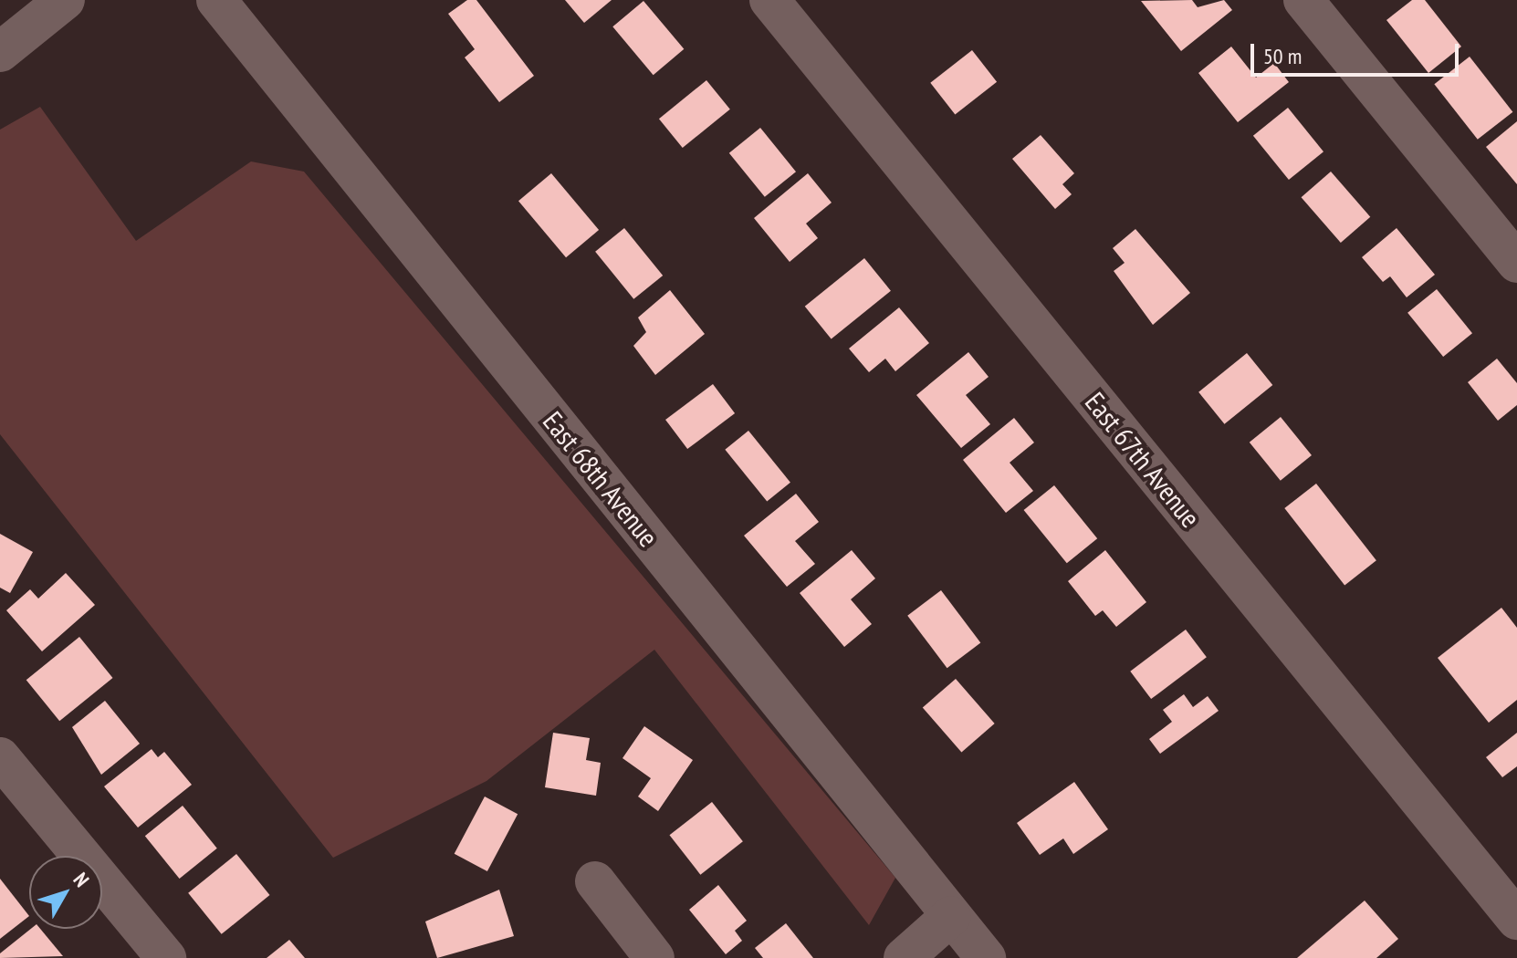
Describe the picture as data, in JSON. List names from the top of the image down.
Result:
{
  "streets": {
    "street": ["East 67th Avenue", "East 68th Avenue"]
  },
  "scale_bar": "50 m",
  "north": "top right"
}
